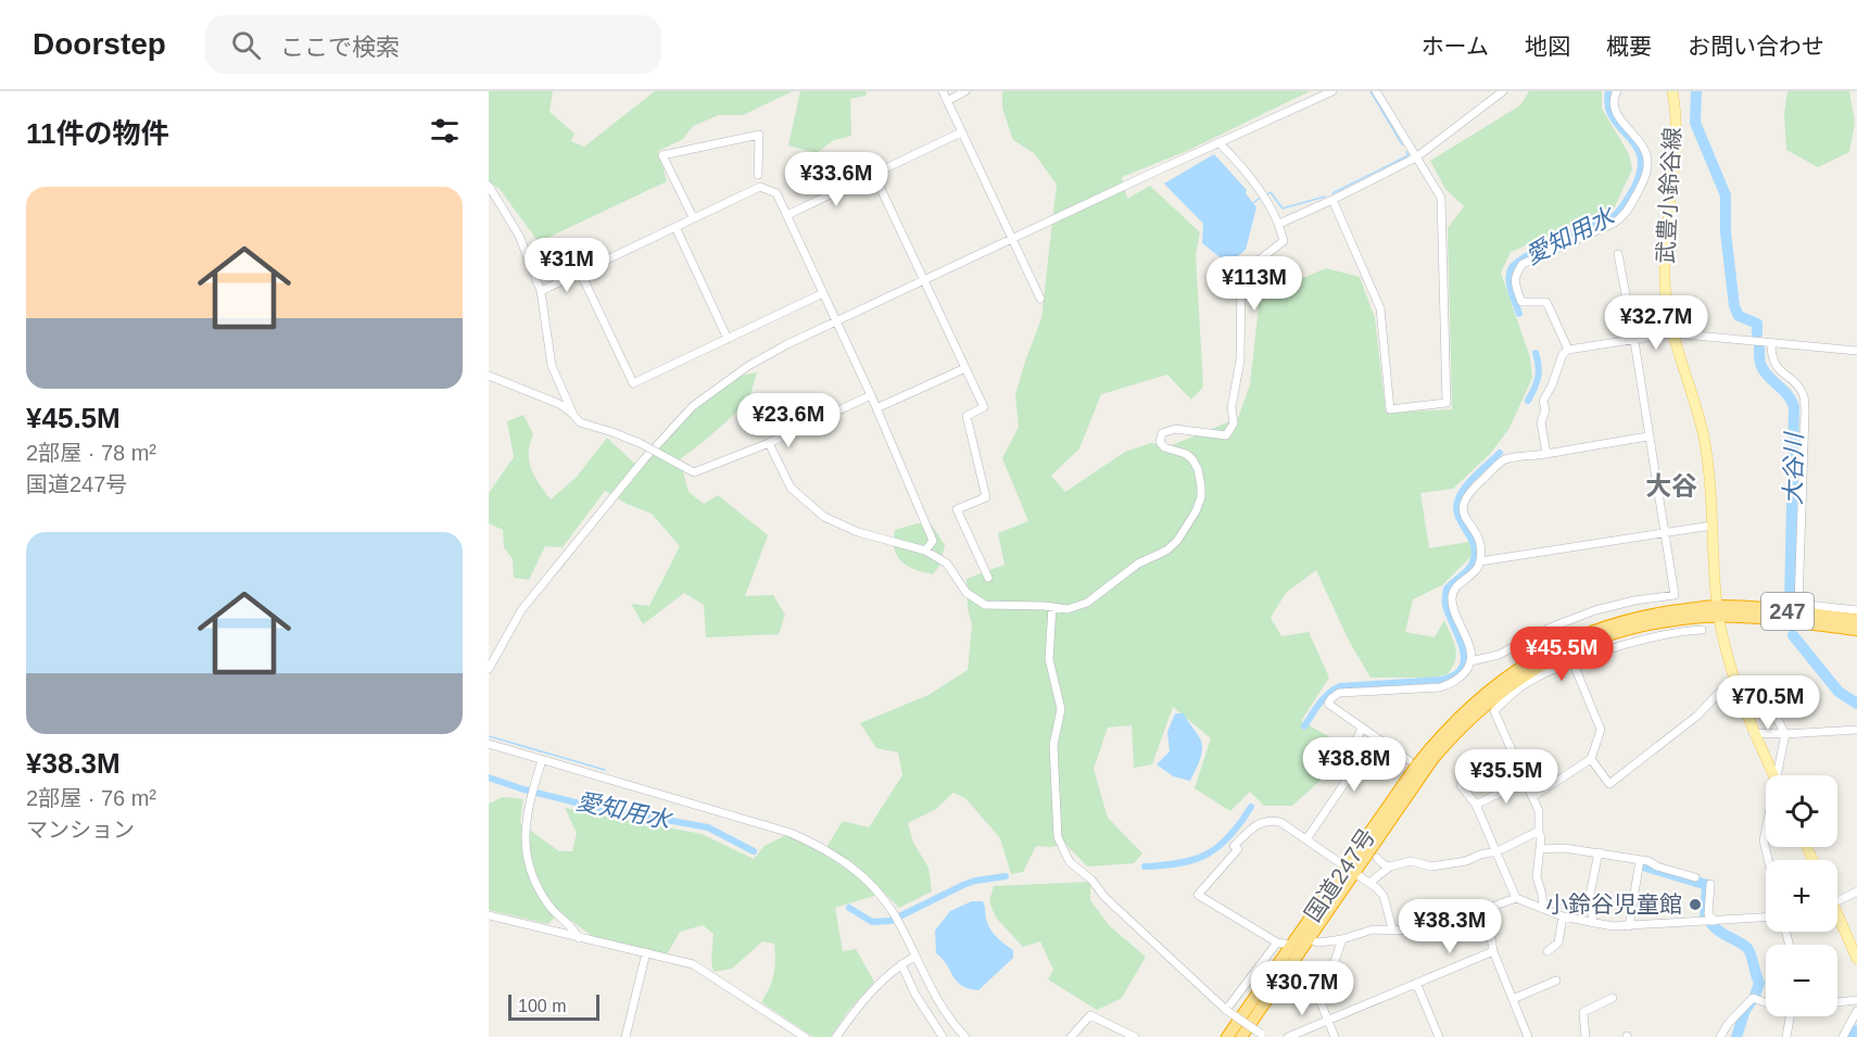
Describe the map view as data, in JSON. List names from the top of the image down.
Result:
{
  "streets": {
    "highway": ["247", "国道247号"],
    "main road": ["武豊小鈴谷線"]
  },
  "crossings": [
    ["武豊小鈴谷線", "国道247号"]
  ],
  "districts": ["大谷"],
  "water": ["愛知用水", "大谷川"],
  "places": ["小鈴谷児童館"],
  "scale_bar": "100 m",
  "page": {
    "header": "Doorstep",
    "search": "ここで検索",
    "nav": [
      "ホーム",
      "地図",
      "概要",
      "お問い合わせ"
    ],
    "heading": "11件の物件",
    "price": [
      "¥33.6M",
      "¥31M",
      "¥113M",
      "¥32.7M",
      "¥23.6M",
      "¥45.5M",
      "¥70.5M",
      "¥38.8M",
      "¥35.5M",
      "¥38.3M",
      "¥30.7M"
    ],
    "list": [
      {
        "name": "¥45.5M",
        "note": "2部屋 · 78 m² · 国道247号"
      },
      {
        "name": "¥38.3M",
        "note": "2部屋 · 76 m² · マンション"
      }
    ],
    "map_buttons": ["+", "−"],
    "scale": "100 m"
  }
}
